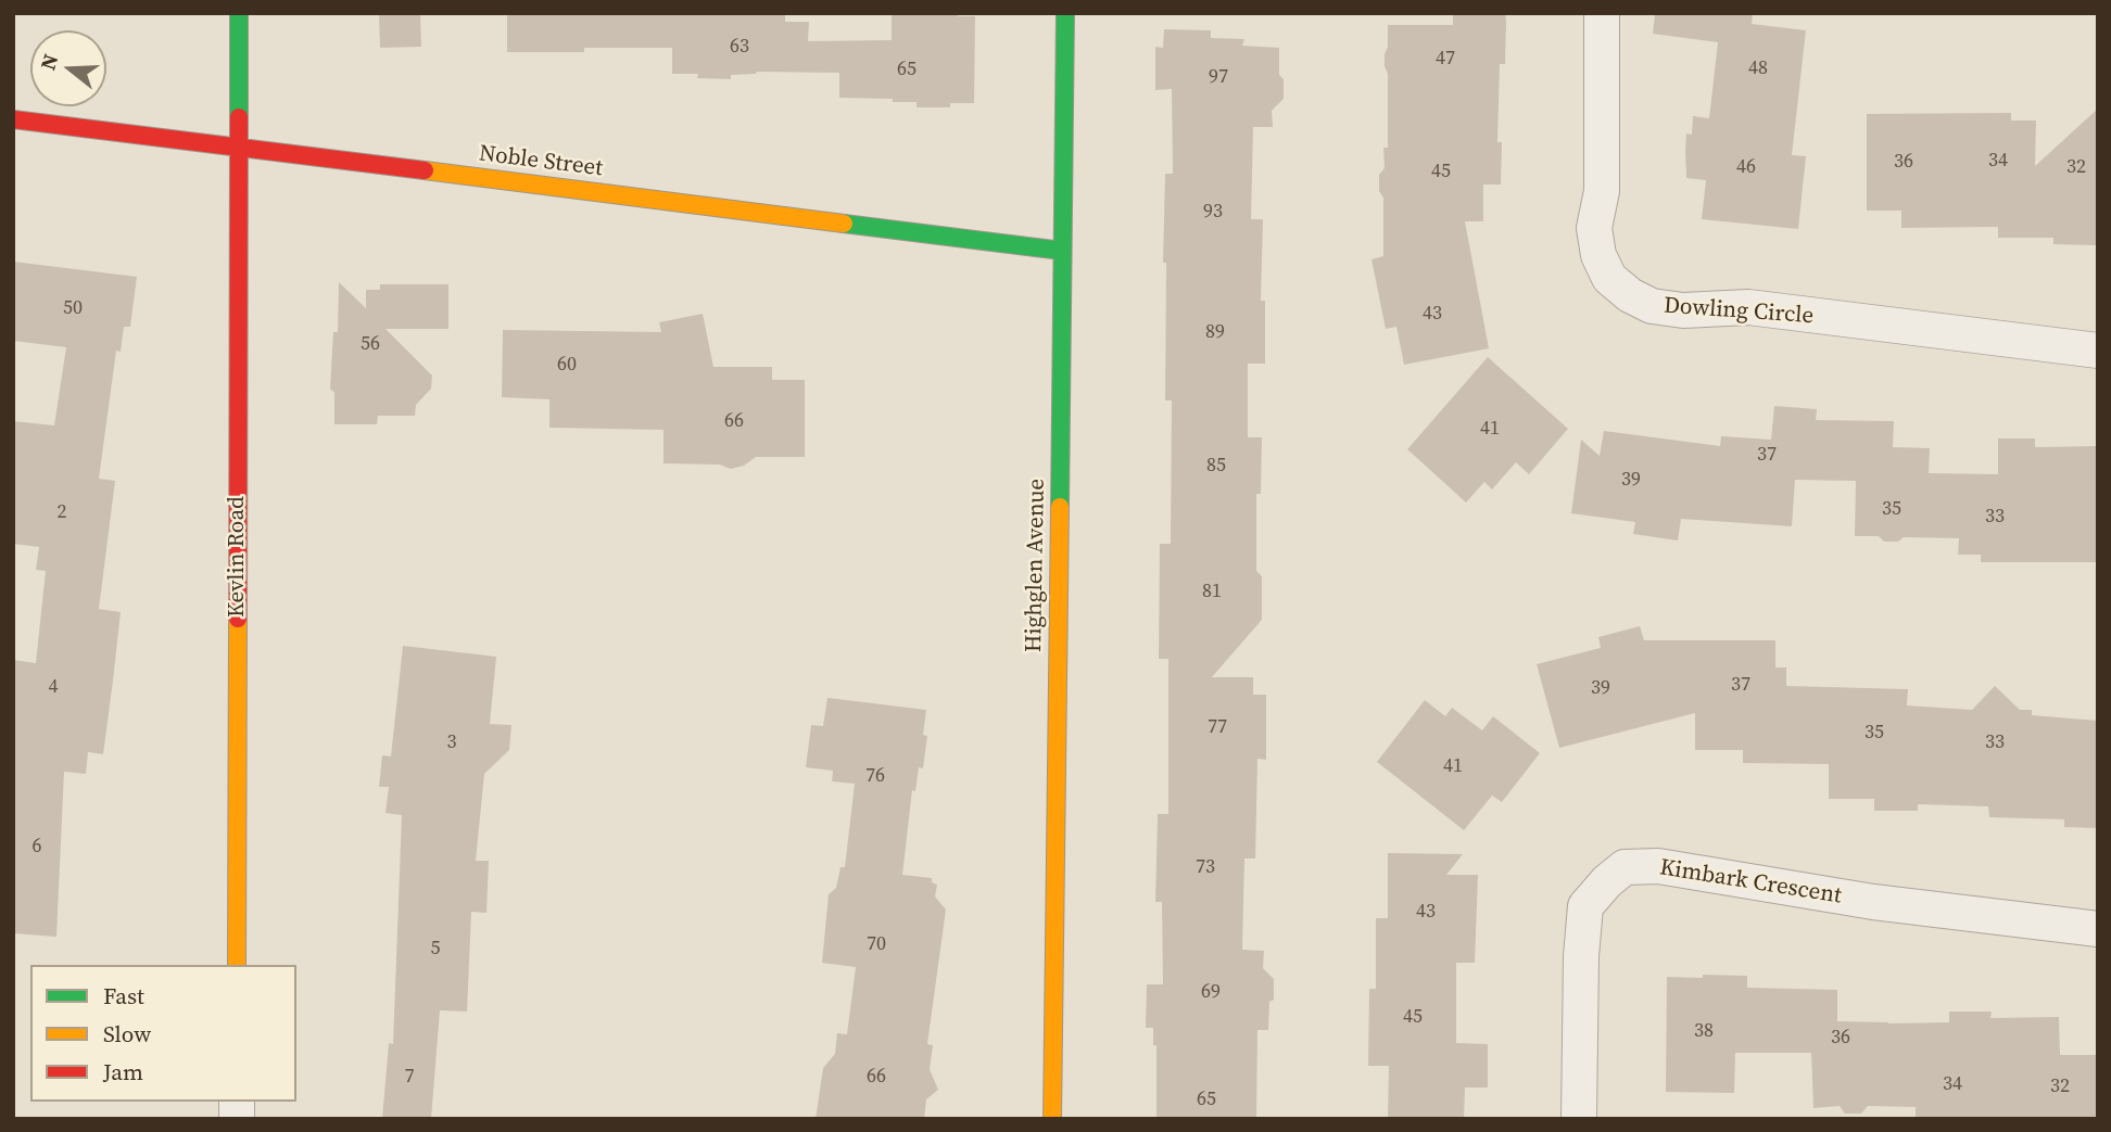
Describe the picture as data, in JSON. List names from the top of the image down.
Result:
{
  "streets": {
    "street": [
      "Noble Street",
      "Dowling Circle",
      "Kevlin Road",
      "Highglen Avenue",
      "Kimbark Crescent"
    ]
  },
  "crossings": [
    ["Noble Street", "Kevlin Road"],
    ["Noble Street", "Highglen Avenue"]
  ],
  "house_numbers": [
    "63",
    "47",
    "48",
    "65",
    "97",
    "34",
    "36",
    "46",
    "32",
    "45",
    "93",
    "50",
    "43",
    "89",
    "56",
    "60",
    "66",
    "41",
    "37",
    "85",
    "39",
    "35",
    "2",
    "33",
    "81",
    "37",
    "4",
    "39",
    "77",
    "35",
    "3",
    "33",
    "41",
    "76",
    "6",
    "73",
    "43",
    "70",
    "5",
    "69",
    "45",
    "38",
    "36",
    "7",
    "66",
    "34",
    "32",
    "65"
  ],
  "legend": ["Fast", "Slow", "Jam"],
  "north": "left"
}
